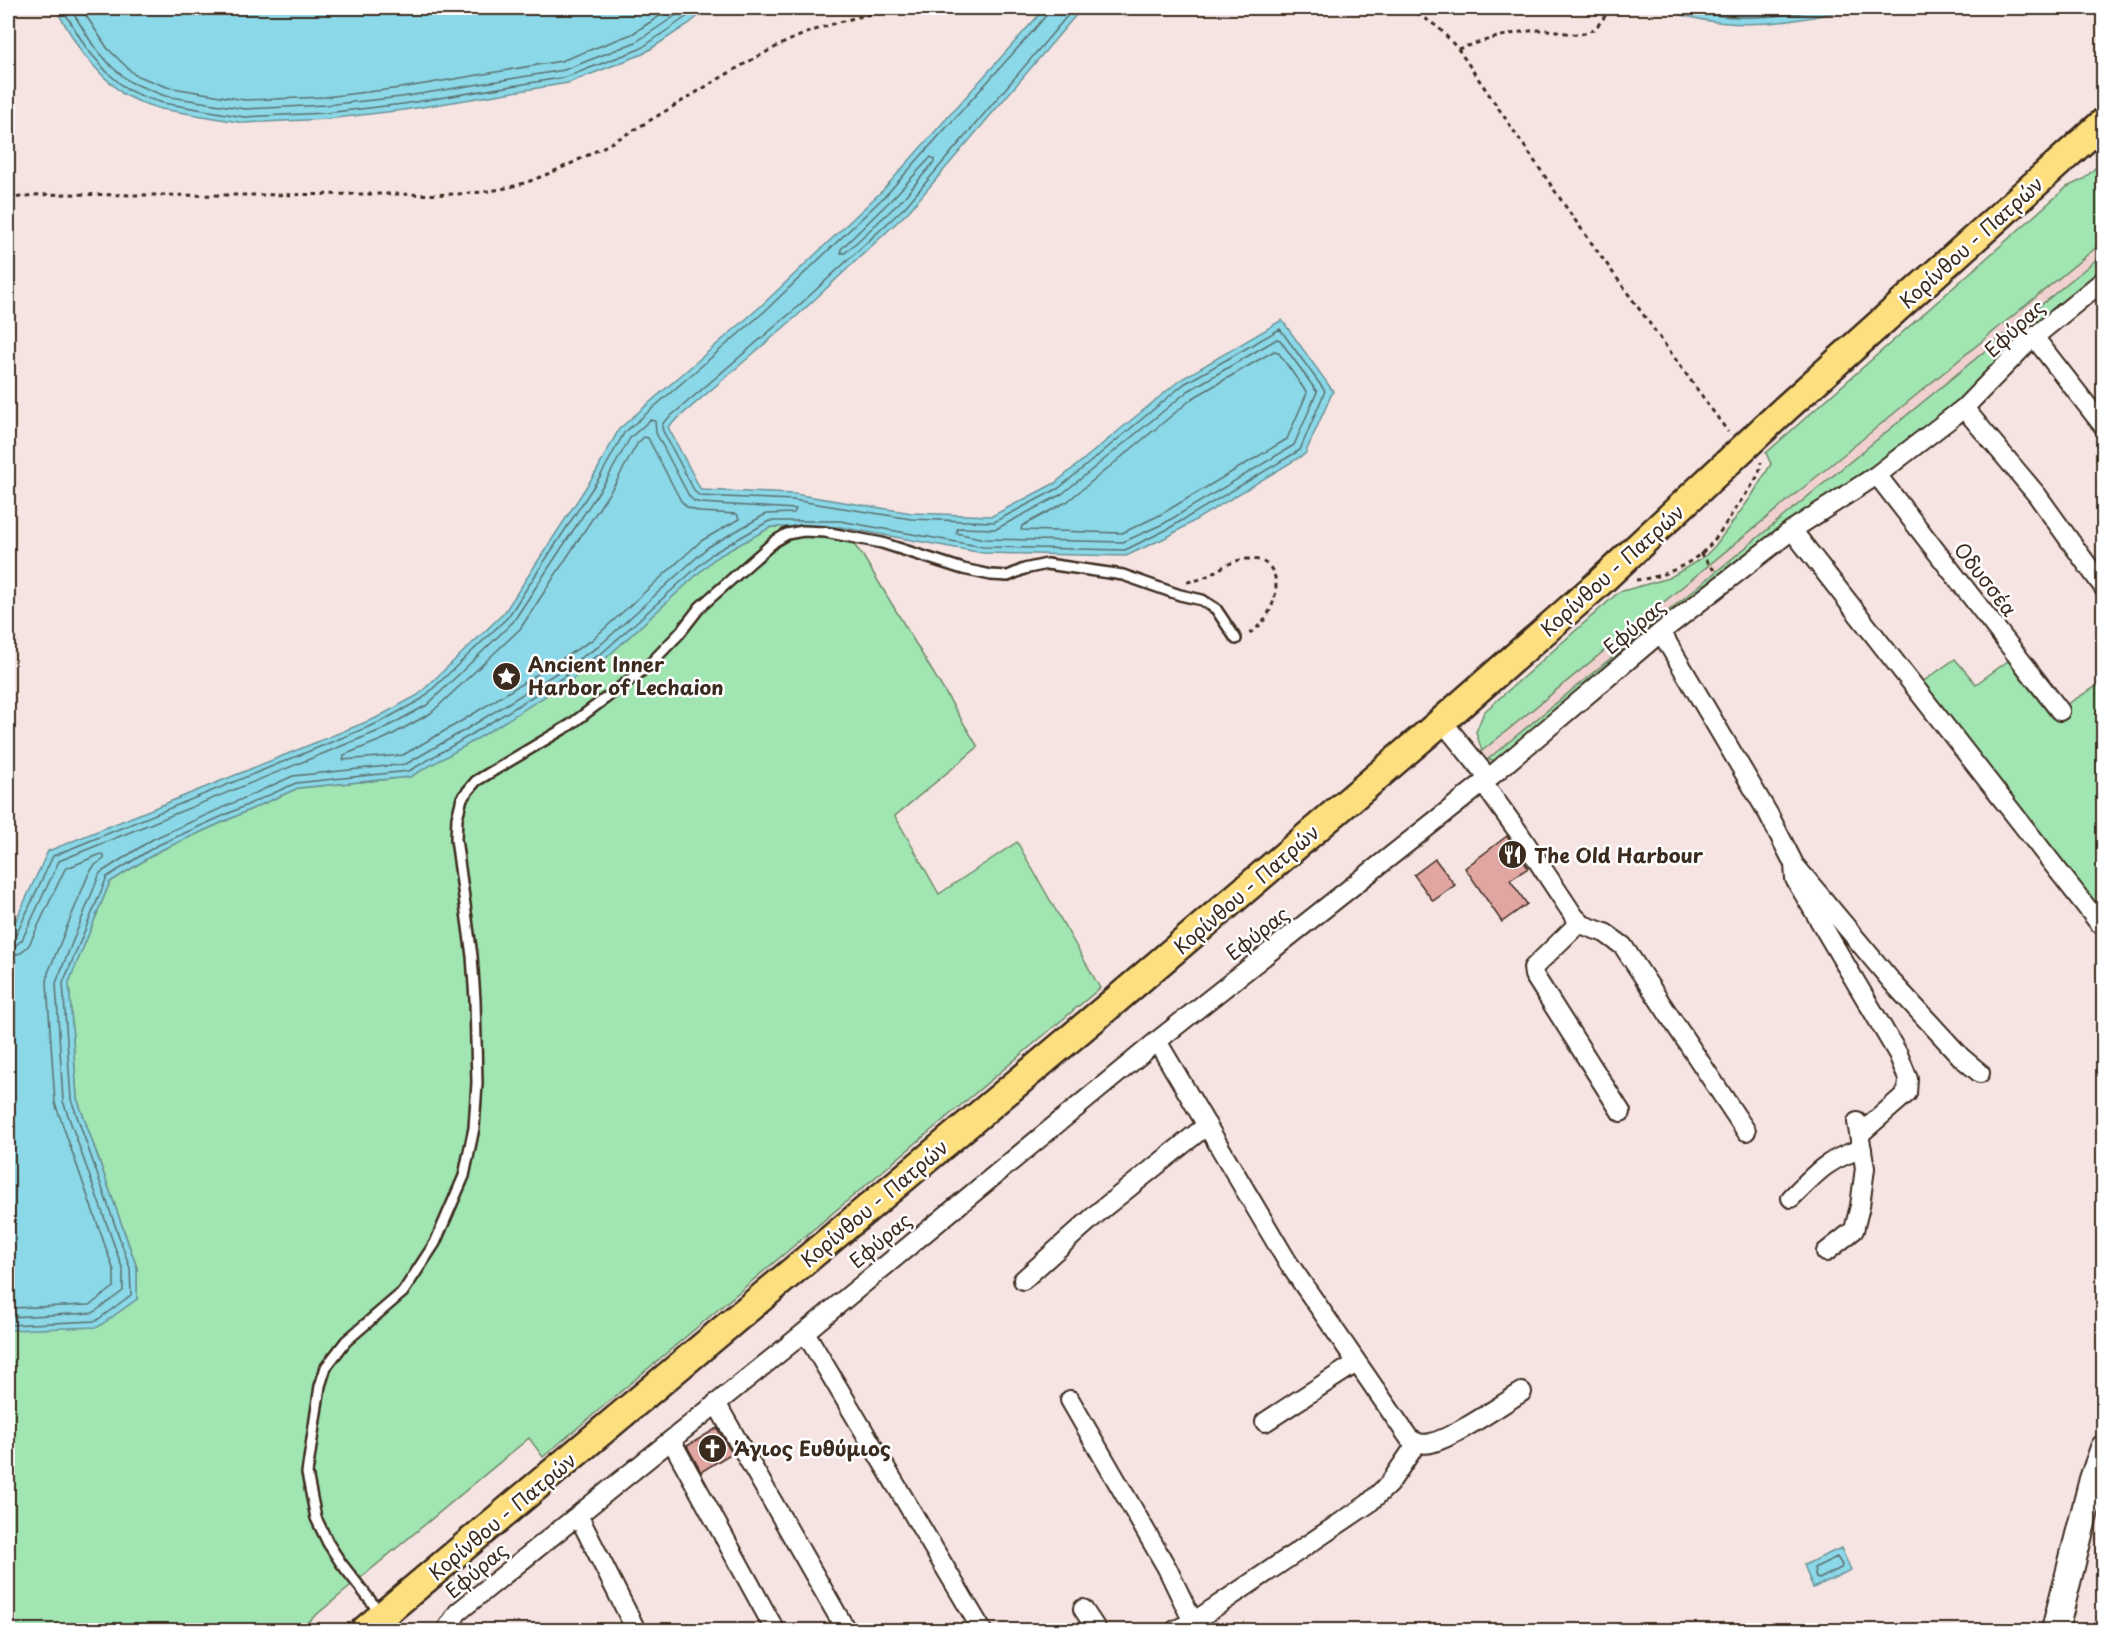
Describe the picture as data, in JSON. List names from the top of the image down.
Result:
{
  "streets": {
    "main road": ["Κορίνθου - Πατρών"],
    "street": ["Εφύρας", "Οδυσσέα"]
  },
  "crossings": [
    ["Εφύρας", "Οδυσσέα"]
  ],
  "places": {
    "place": ["Ancient Inner Harbor of Lechaion"],
    "restaurant": ["The Old Harbour"],
    "church": ["Άγιος Ευθύμιος"]
  }
}
